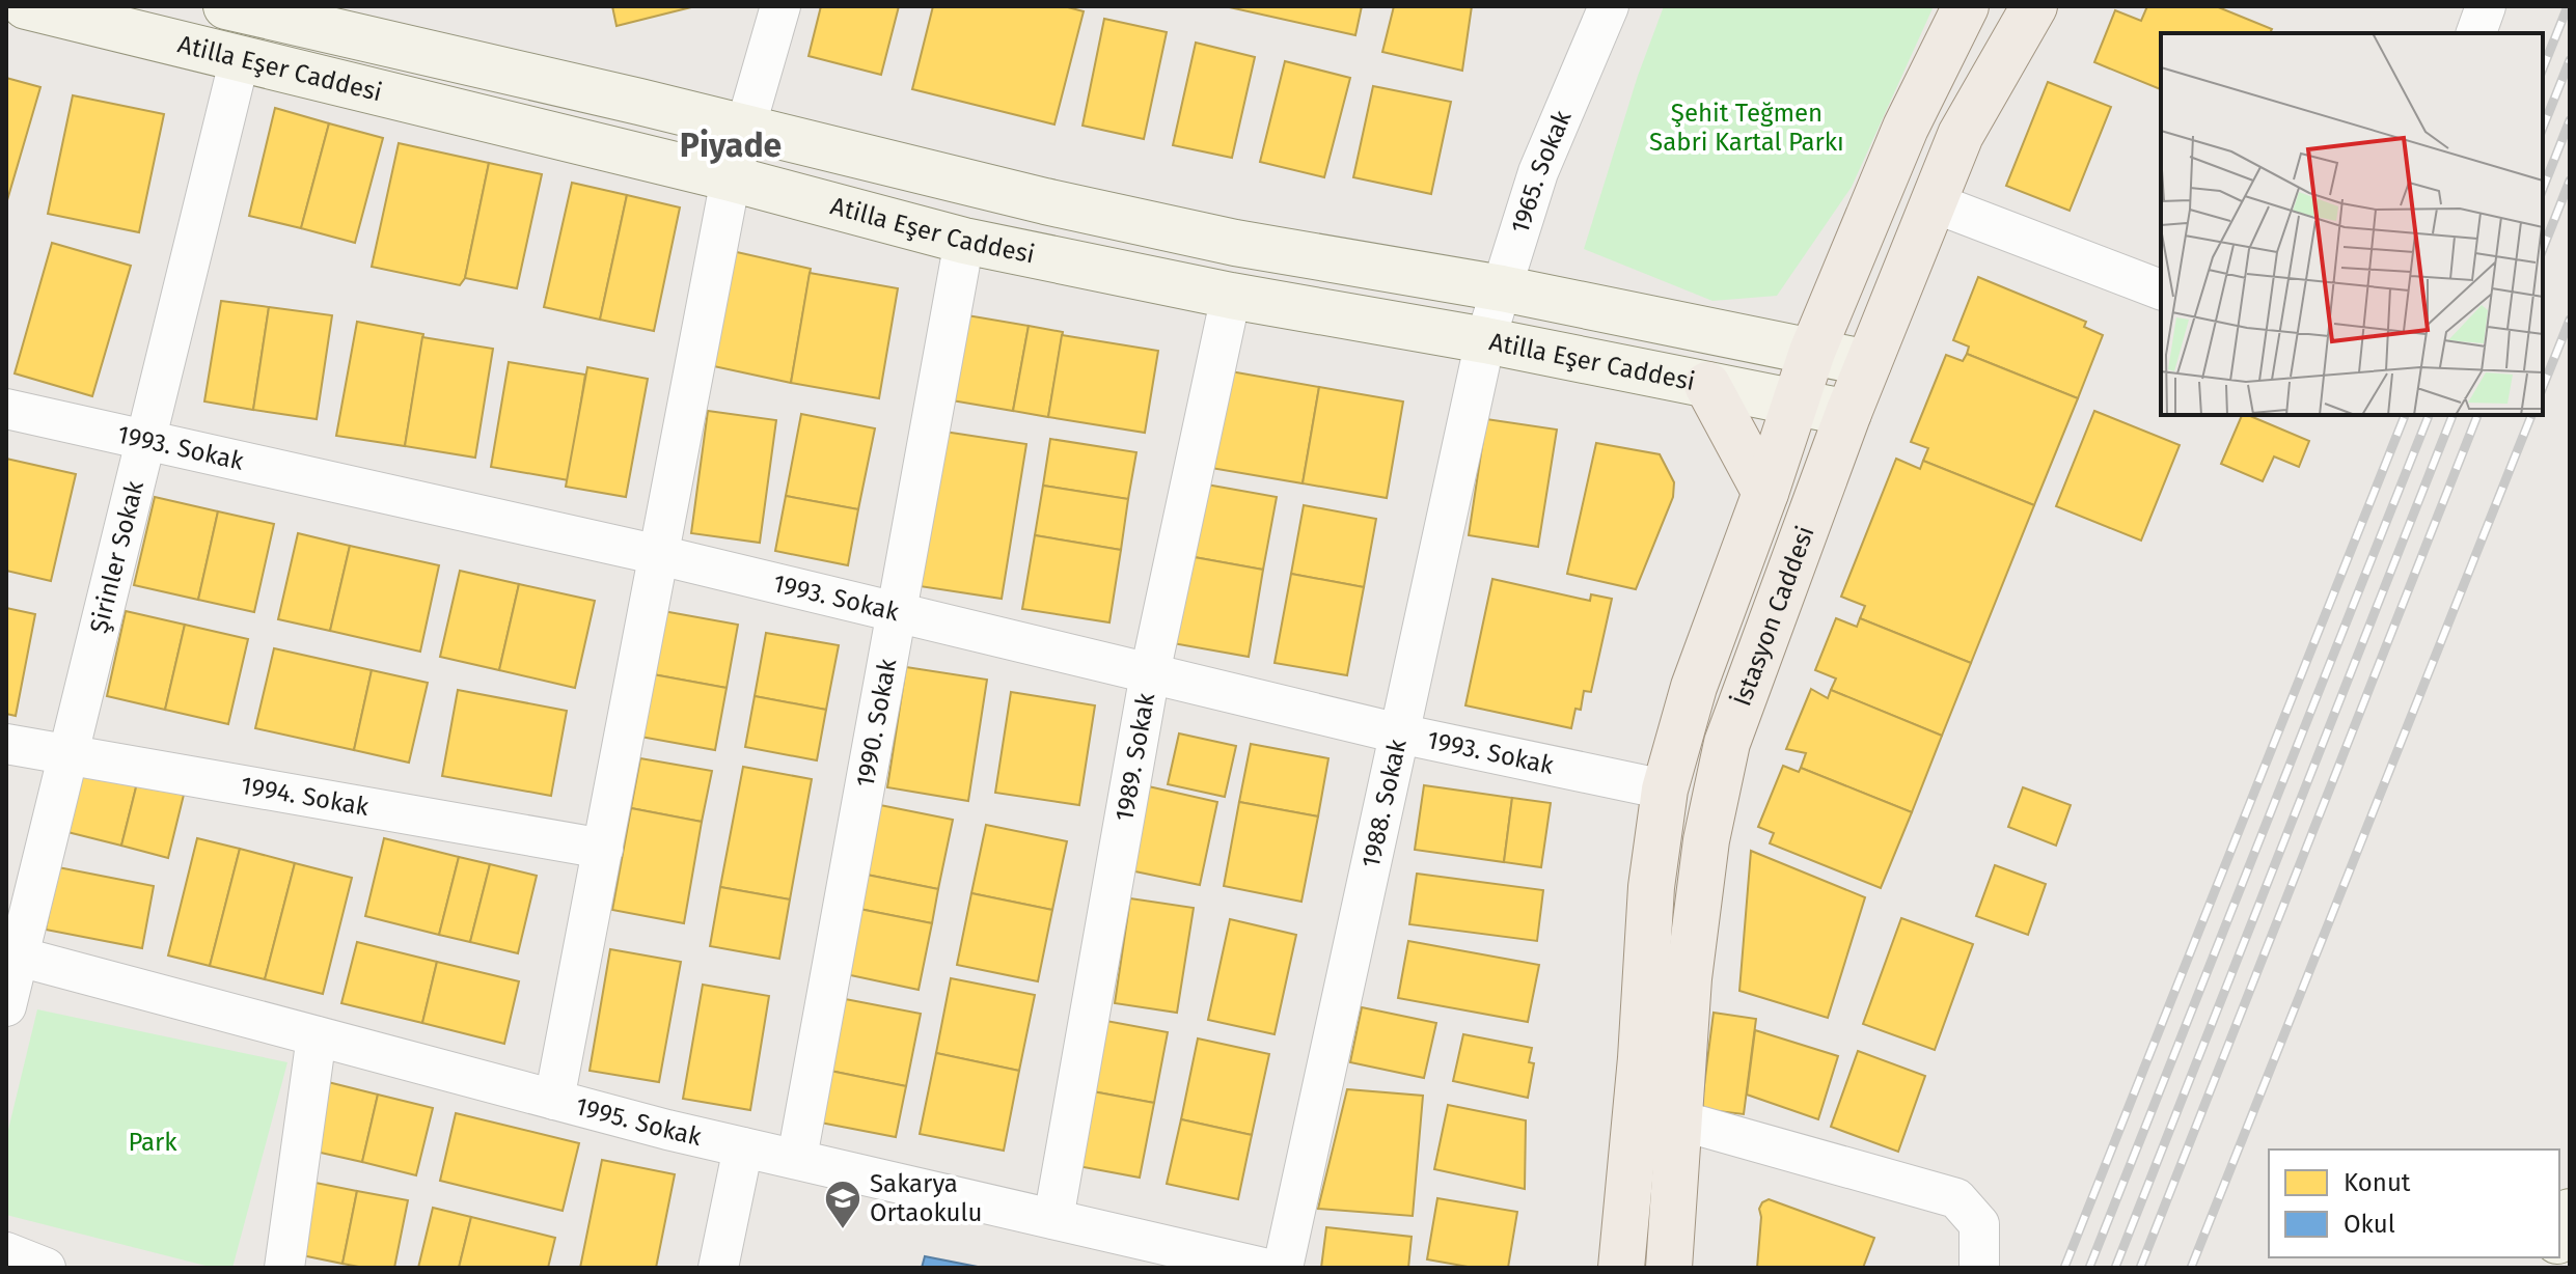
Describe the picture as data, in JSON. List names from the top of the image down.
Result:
{
  "streets": {
    "main road": ["Atilla Eşer Caddesi", "İstasyon Caddesi"],
    "street": [
      "1965. Sokak",
      "1993. Sokak",
      "Şirinler Sokak",
      "1990. Sokak",
      "1989. Sokak",
      "1994. Sokak",
      "1988. Sokak",
      "1995. Sokak"
    ]
  },
  "crossings": [
    ["Atilla Eşer Caddesi", "1965. Sokak"],
    ["Atilla Eşer Caddesi", "Şirinler Sokak"],
    ["Atilla Eşer Caddesi", "İstasyon Caddesi"],
    ["Atilla Eşer Caddesi", "1990. Sokak"],
    ["Atilla Eşer Caddesi", "1989. Sokak"],
    ["Atilla Eşer Caddesi", "1988. Sokak"],
    ["1965. Sokak", "1988. Sokak"],
    ["1993. Sokak", "Şirinler Sokak"],
    ["1993. Sokak", "İstasyon Caddesi"],
    ["1993. Sokak", "1990. Sokak"],
    ["1993. Sokak", "1989. Sokak"],
    ["1993. Sokak", "1988. Sokak"],
    ["Şirinler Sokak", "1994. Sokak"],
    ["Şirinler Sokak", "1995. Sokak"],
    ["1990. Sokak", "1995. Sokak"],
    ["1989. Sokak", "1995. Sokak"]
  ],
  "districts": ["Piyade"],
  "parks": ["Şehit Teğmen Sabri Kartal Parkı", "Park"],
  "places": {
    "school or university": ["Sakarya Ortaokulu"]
  },
  "legend": ["Konut", "Okul"]
}
